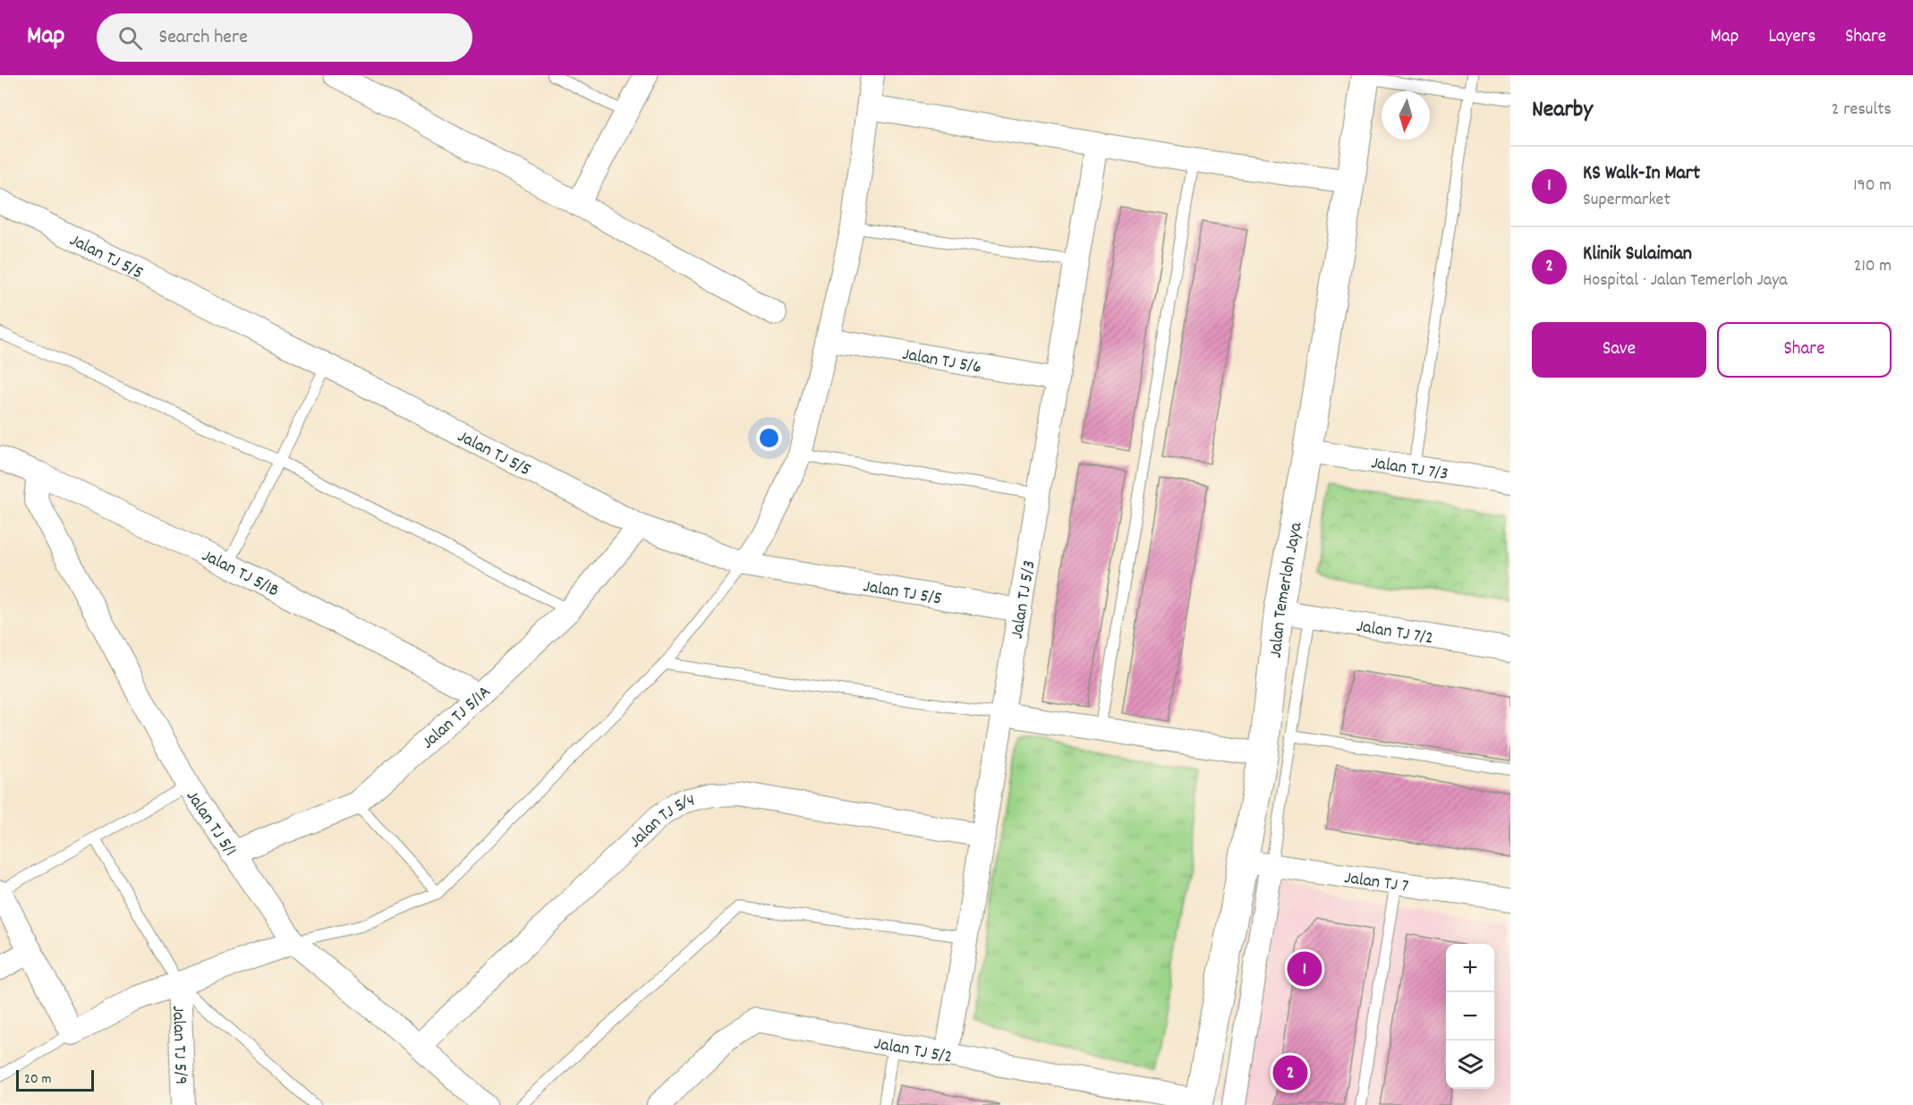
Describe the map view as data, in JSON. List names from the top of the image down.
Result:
{
  "streets": {
    "street": [
      "Jalan TJ 5/5",
      "Jalan TJ 5/6",
      "Jalan TJ 7/3",
      "Jalan TJ 5/1B",
      "Jalan Temerloh Jaya",
      "Jalan TJ 5/3",
      "Jalan TJ 7/2",
      "Jalan TJ 5/1A",
      "Jalan TJ 5/1",
      "Jalan TJ 5/4",
      "Jalan TJ 7",
      "Jalan TJ 5/9",
      "Jalan TJ 5/2"
    ]
  },
  "crossings": [
    ["Jalan TJ 5/5", "Jalan TJ 5/3"],
    ["Jalan TJ 5/5", "Jalan TJ 5/1A"],
    ["Jalan TJ 5/6", "Jalan TJ 5/3"],
    ["Jalan TJ 7/3", "Jalan Temerloh Jaya"],
    ["Jalan TJ 5/1B", "Jalan TJ 5/1A"],
    ["Jalan TJ 5/1B", "Jalan TJ 5/1"],
    ["Jalan Temerloh Jaya", "Jalan TJ 7/2"],
    ["Jalan Temerloh Jaya", "Jalan TJ 7"],
    ["Jalan Temerloh Jaya", "Jalan TJ 5/2"],
    ["Jalan TJ 5/3", "Jalan TJ 5/4"],
    ["Jalan TJ 5/3", "Jalan TJ 5/2"],
    ["Jalan TJ 5/1A", "Jalan TJ 5/1"],
    ["Jalan TJ 5/1", "Jalan TJ 5/4"]
  ],
  "scale_bar": "20 m",
  "north": "bottom",
  "page": {
    "header": "Map",
    "search": "Search here",
    "nav": ["Map", "Layers", "Share"],
    "heading": ["Nearby", "2 results"],
    "list": [
      {
        "mark": "1",
        "name": "KS Walk-In Mart",
        "note": "Supermarket",
        "value": "190 m"
      },
      {
        "mark": "2",
        "name": "Klinik Sulaiman",
        "note": "Hospital · Jalan Temerloh Jaya",
        "value": "210 m"
      }
    ],
    "buttons": ["Save", "Share"],
    "map_buttons": ["+", "−"],
    "pins": ["1", "2"],
    "scale": "20 m"
  }
}
